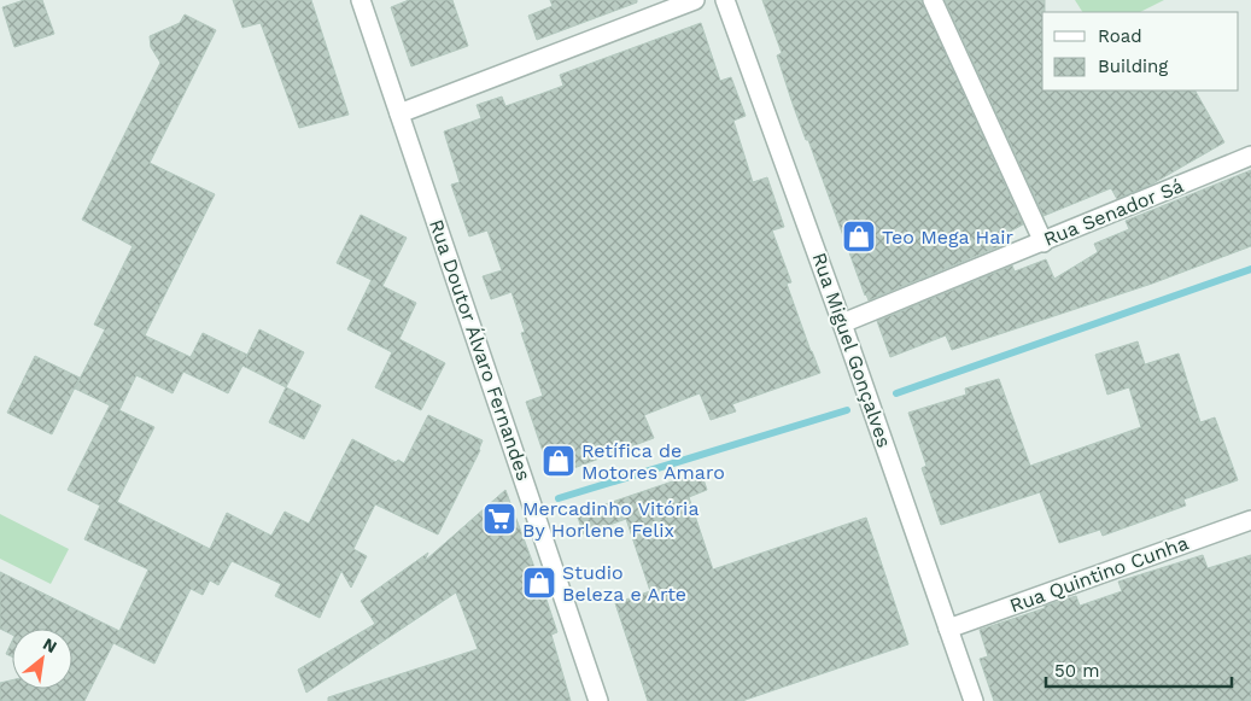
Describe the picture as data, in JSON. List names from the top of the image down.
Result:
{
  "streets": {
    "street": [
      "Rua Senador Sá",
      "Rua Doutor Álvaro Fernandes",
      "Rua Miguel Gonçalves",
      "Rua Quintino Cunha"
    ]
  },
  "crossings": [
    ["Rua Senador Sá", "Rua Miguel Gonçalves"],
    ["Rua Miguel Gonçalves", "Rua Quintino Cunha"]
  ],
  "places": {
    "shop": ["Teo Mega Hair", "Retífica de Motores Amaro", "Studio Beleza e Arte"],
    "supermarket": ["Mercadinho Vitória By Horlene Felix"]
  },
  "legend": ["Road", "Building"],
  "scale_bar": "50 m",
  "north": "top right"
}
